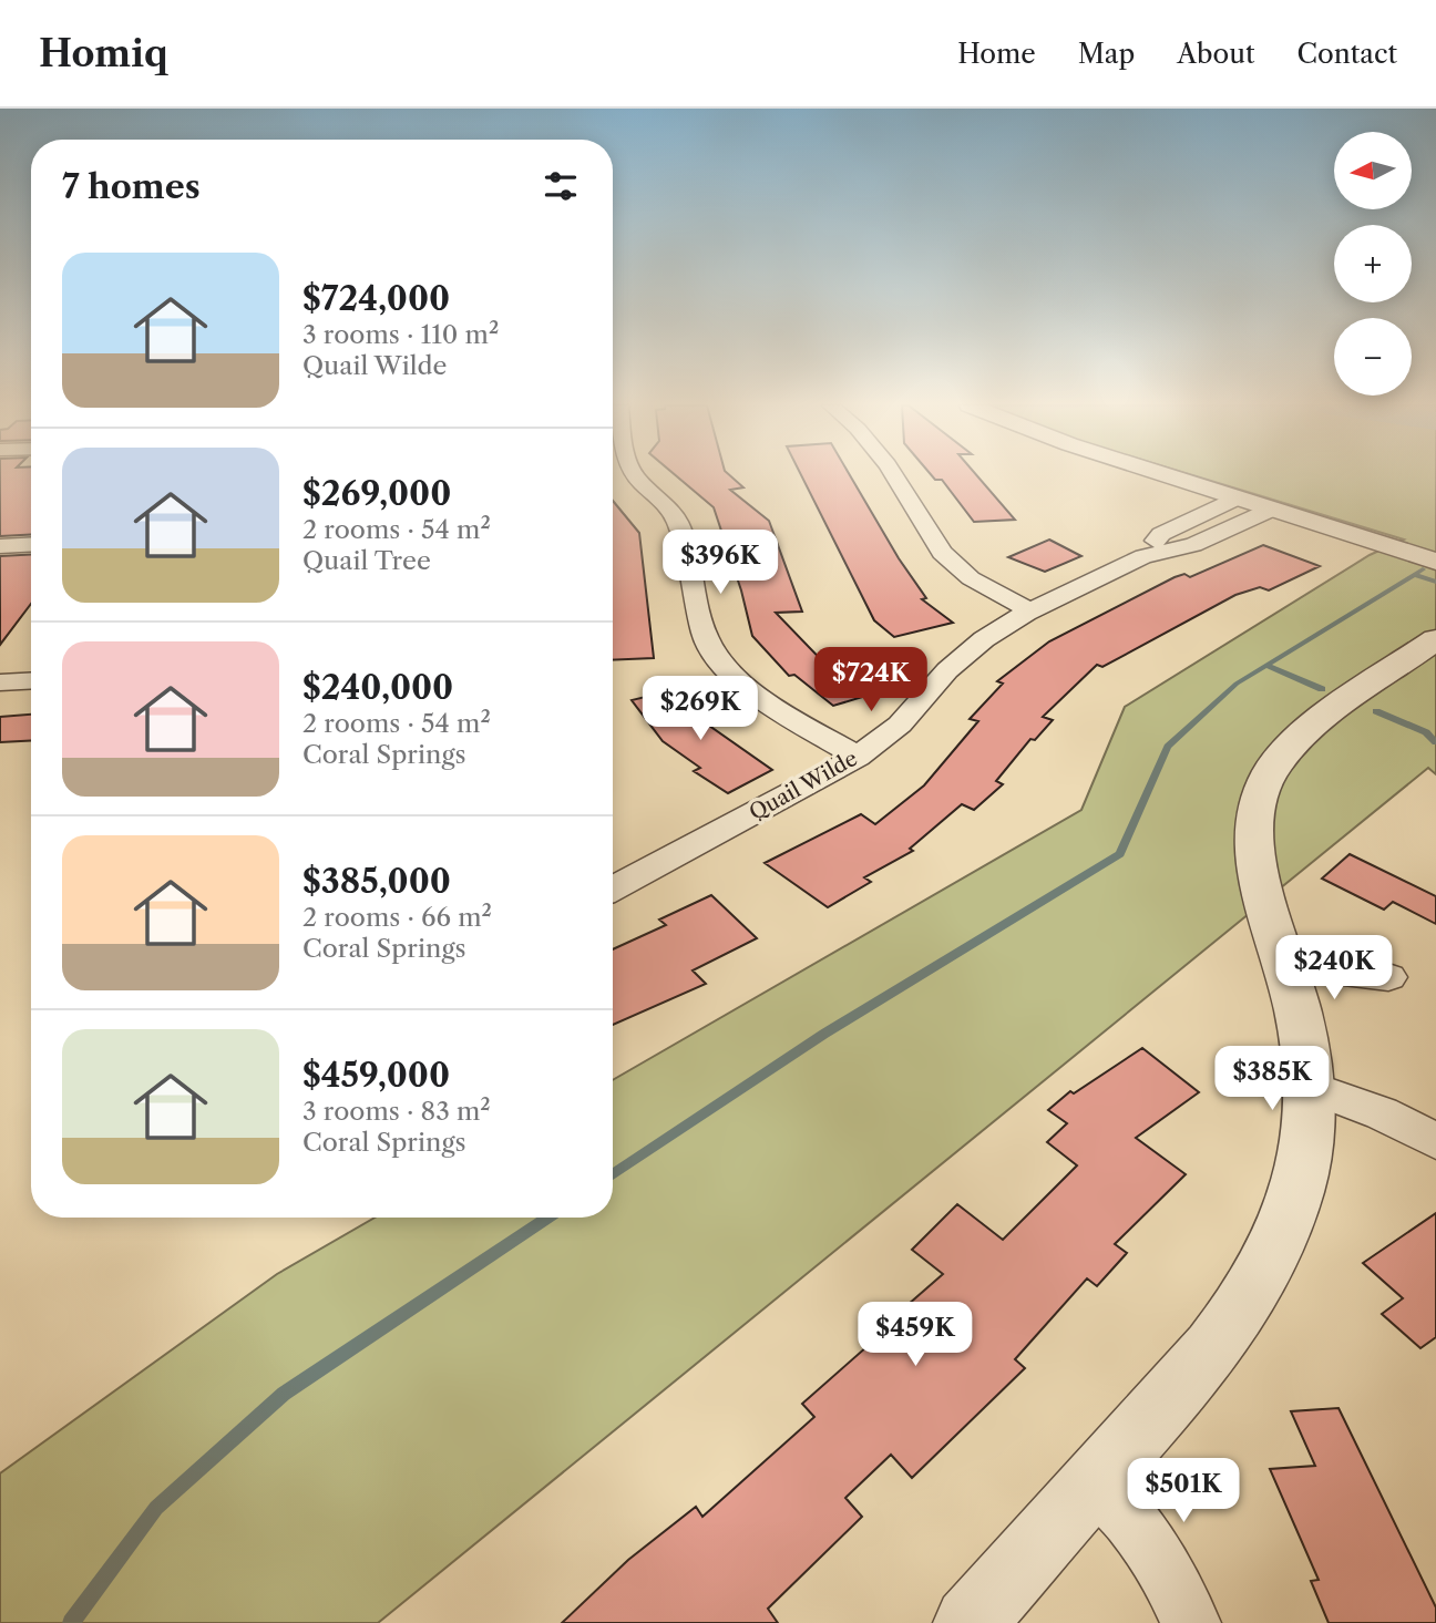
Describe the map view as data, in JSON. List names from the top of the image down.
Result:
{
  "streets": {
    "street": ["Quail Wilde"]
  },
  "north": "left",
  "page": {
    "header": "Homiq",
    "nav": [
      "Home",
      "Map",
      "About",
      "Contact"
    ],
    "map_buttons": ["+", "−"],
    "heading": "7 homes",
    "list": [
      {
        "name": "$724,000",
        "note": "3 rooms · 110 m² · Quail Wilde"
      },
      {
        "name": "$269,000",
        "note": "2 rooms · 54 m² · Quail Tree"
      },
      {
        "name": "$240,000",
        "note": "2 rooms · 54 m² · Coral Springs"
      },
      {
        "name": "$385,000",
        "note": "2 rooms · 66 m² · Coral Springs"
      },
      {
        "name": "$459,000",
        "note": "3 rooms · 83 m² · Coral Springs"
      }
    ],
    "price": [
      "$396K",
      "$724K",
      "$269K",
      "$240K",
      "$385K",
      "$459K",
      "$501K"
    ]
  }
}
